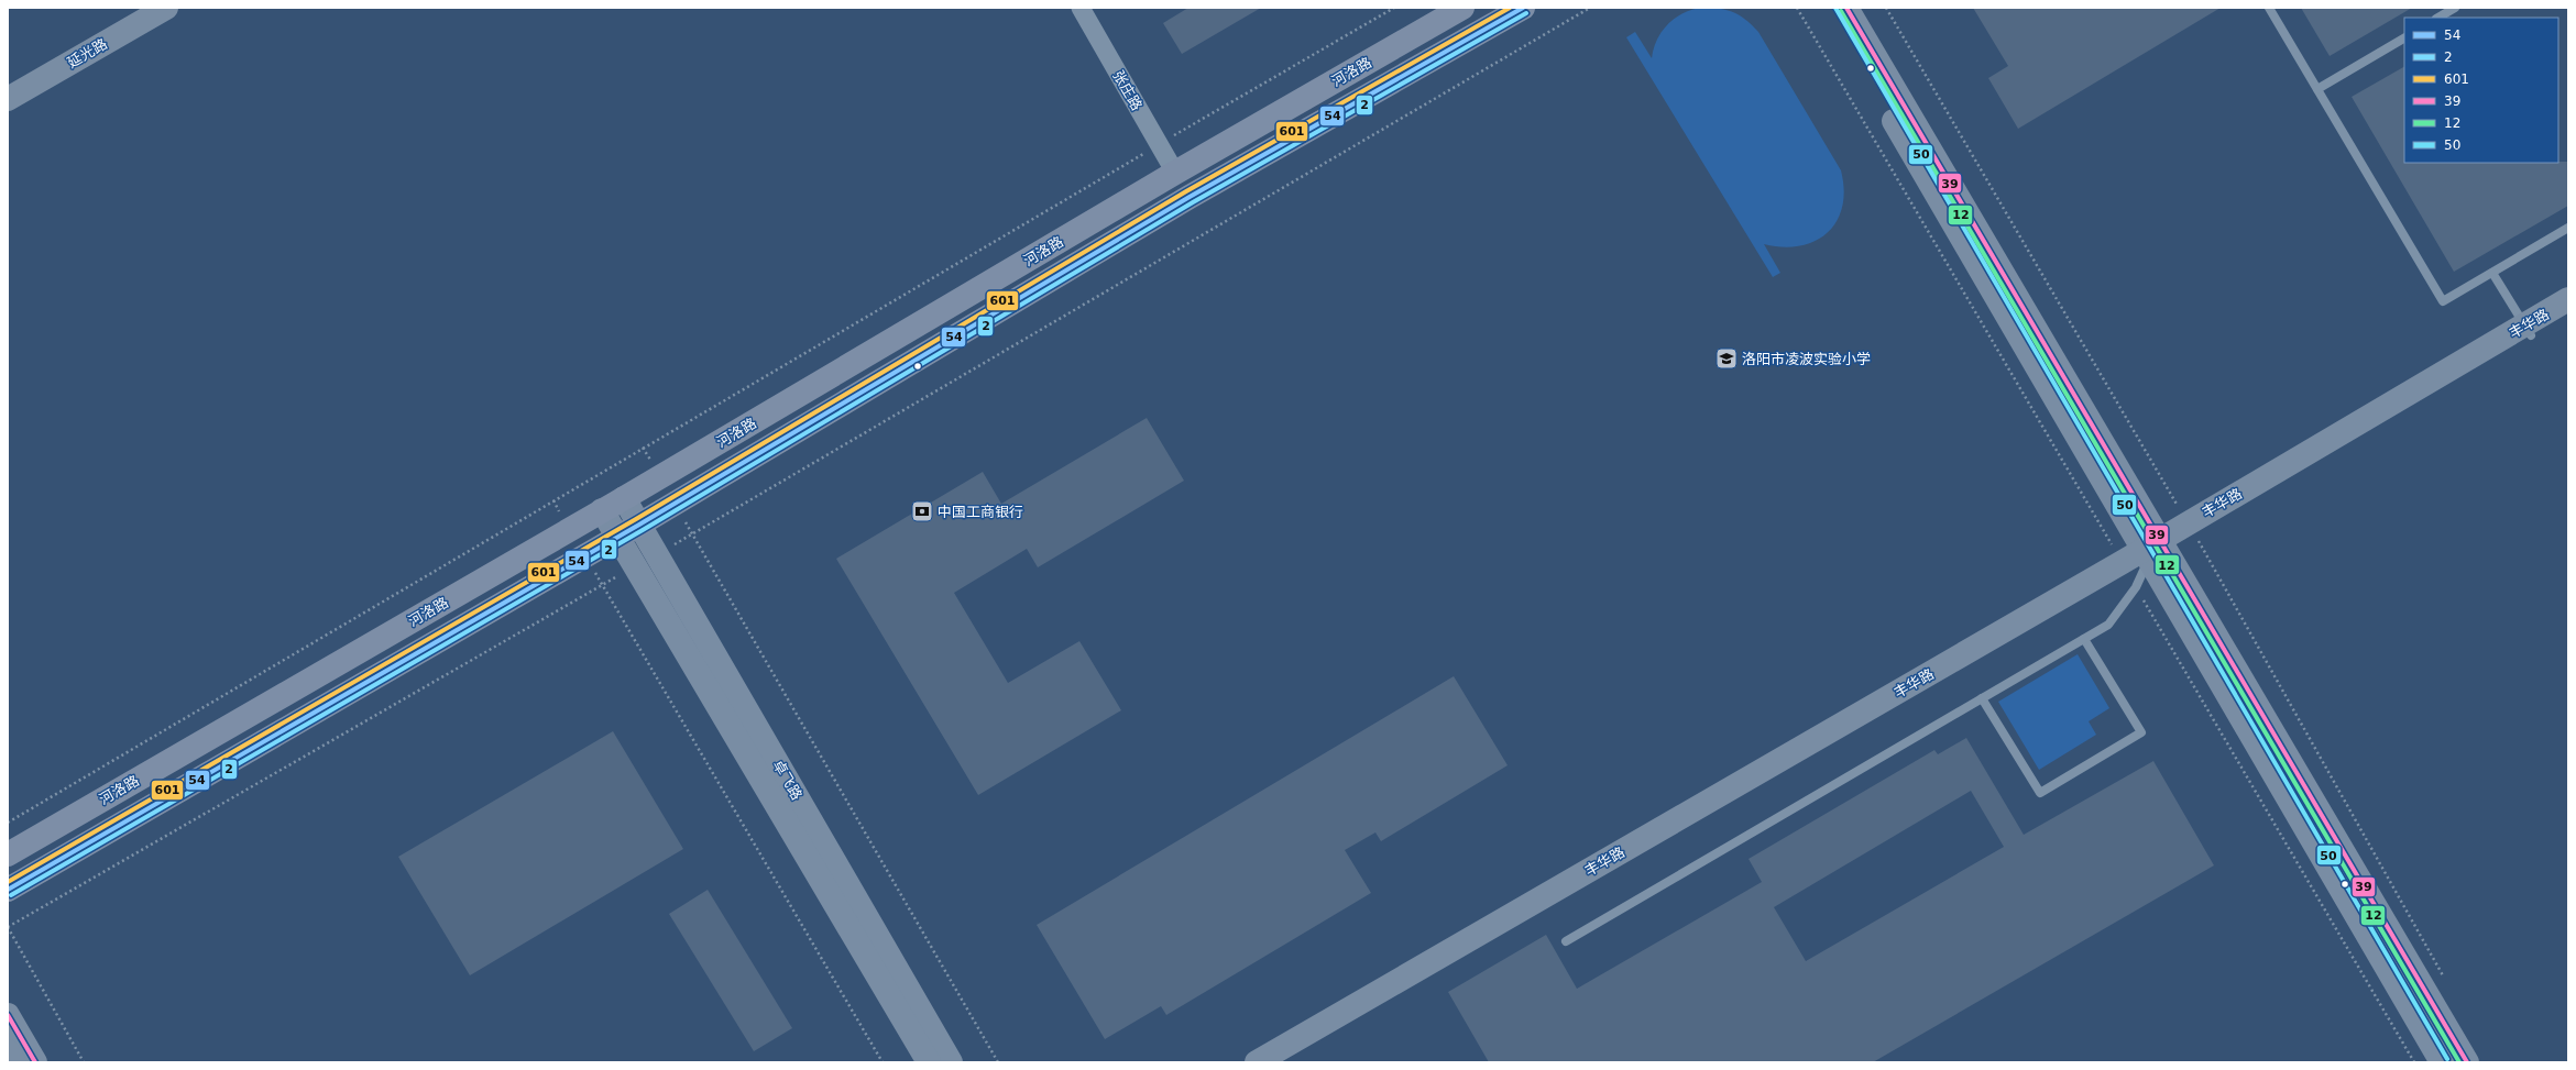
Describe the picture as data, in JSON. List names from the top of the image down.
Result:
{
  "streets": {
    "main road": ["河洛路"],
    "street": [
      "延光路",
      "张庄路",
      "丰华路",
      "卓飞路"
    ]
  },
  "crossings": [
    ["河洛路", "张庄路"],
    ["河洛路", "卓飞路"]
  ],
  "places": {
    "school or university": ["洛阳市凌波实验小学"],
    "bank": ["中国工商银行"]
  },
  "lines": [
    "transit line 54",
    "transit line 601",
    "transit line 39",
    "transit line 50",
    "transit line 12",
    "transit line 2"
  ],
  "legend": [
    "54",
    "2",
    "601",
    "39",
    "12",
    "50"
  ]
}
